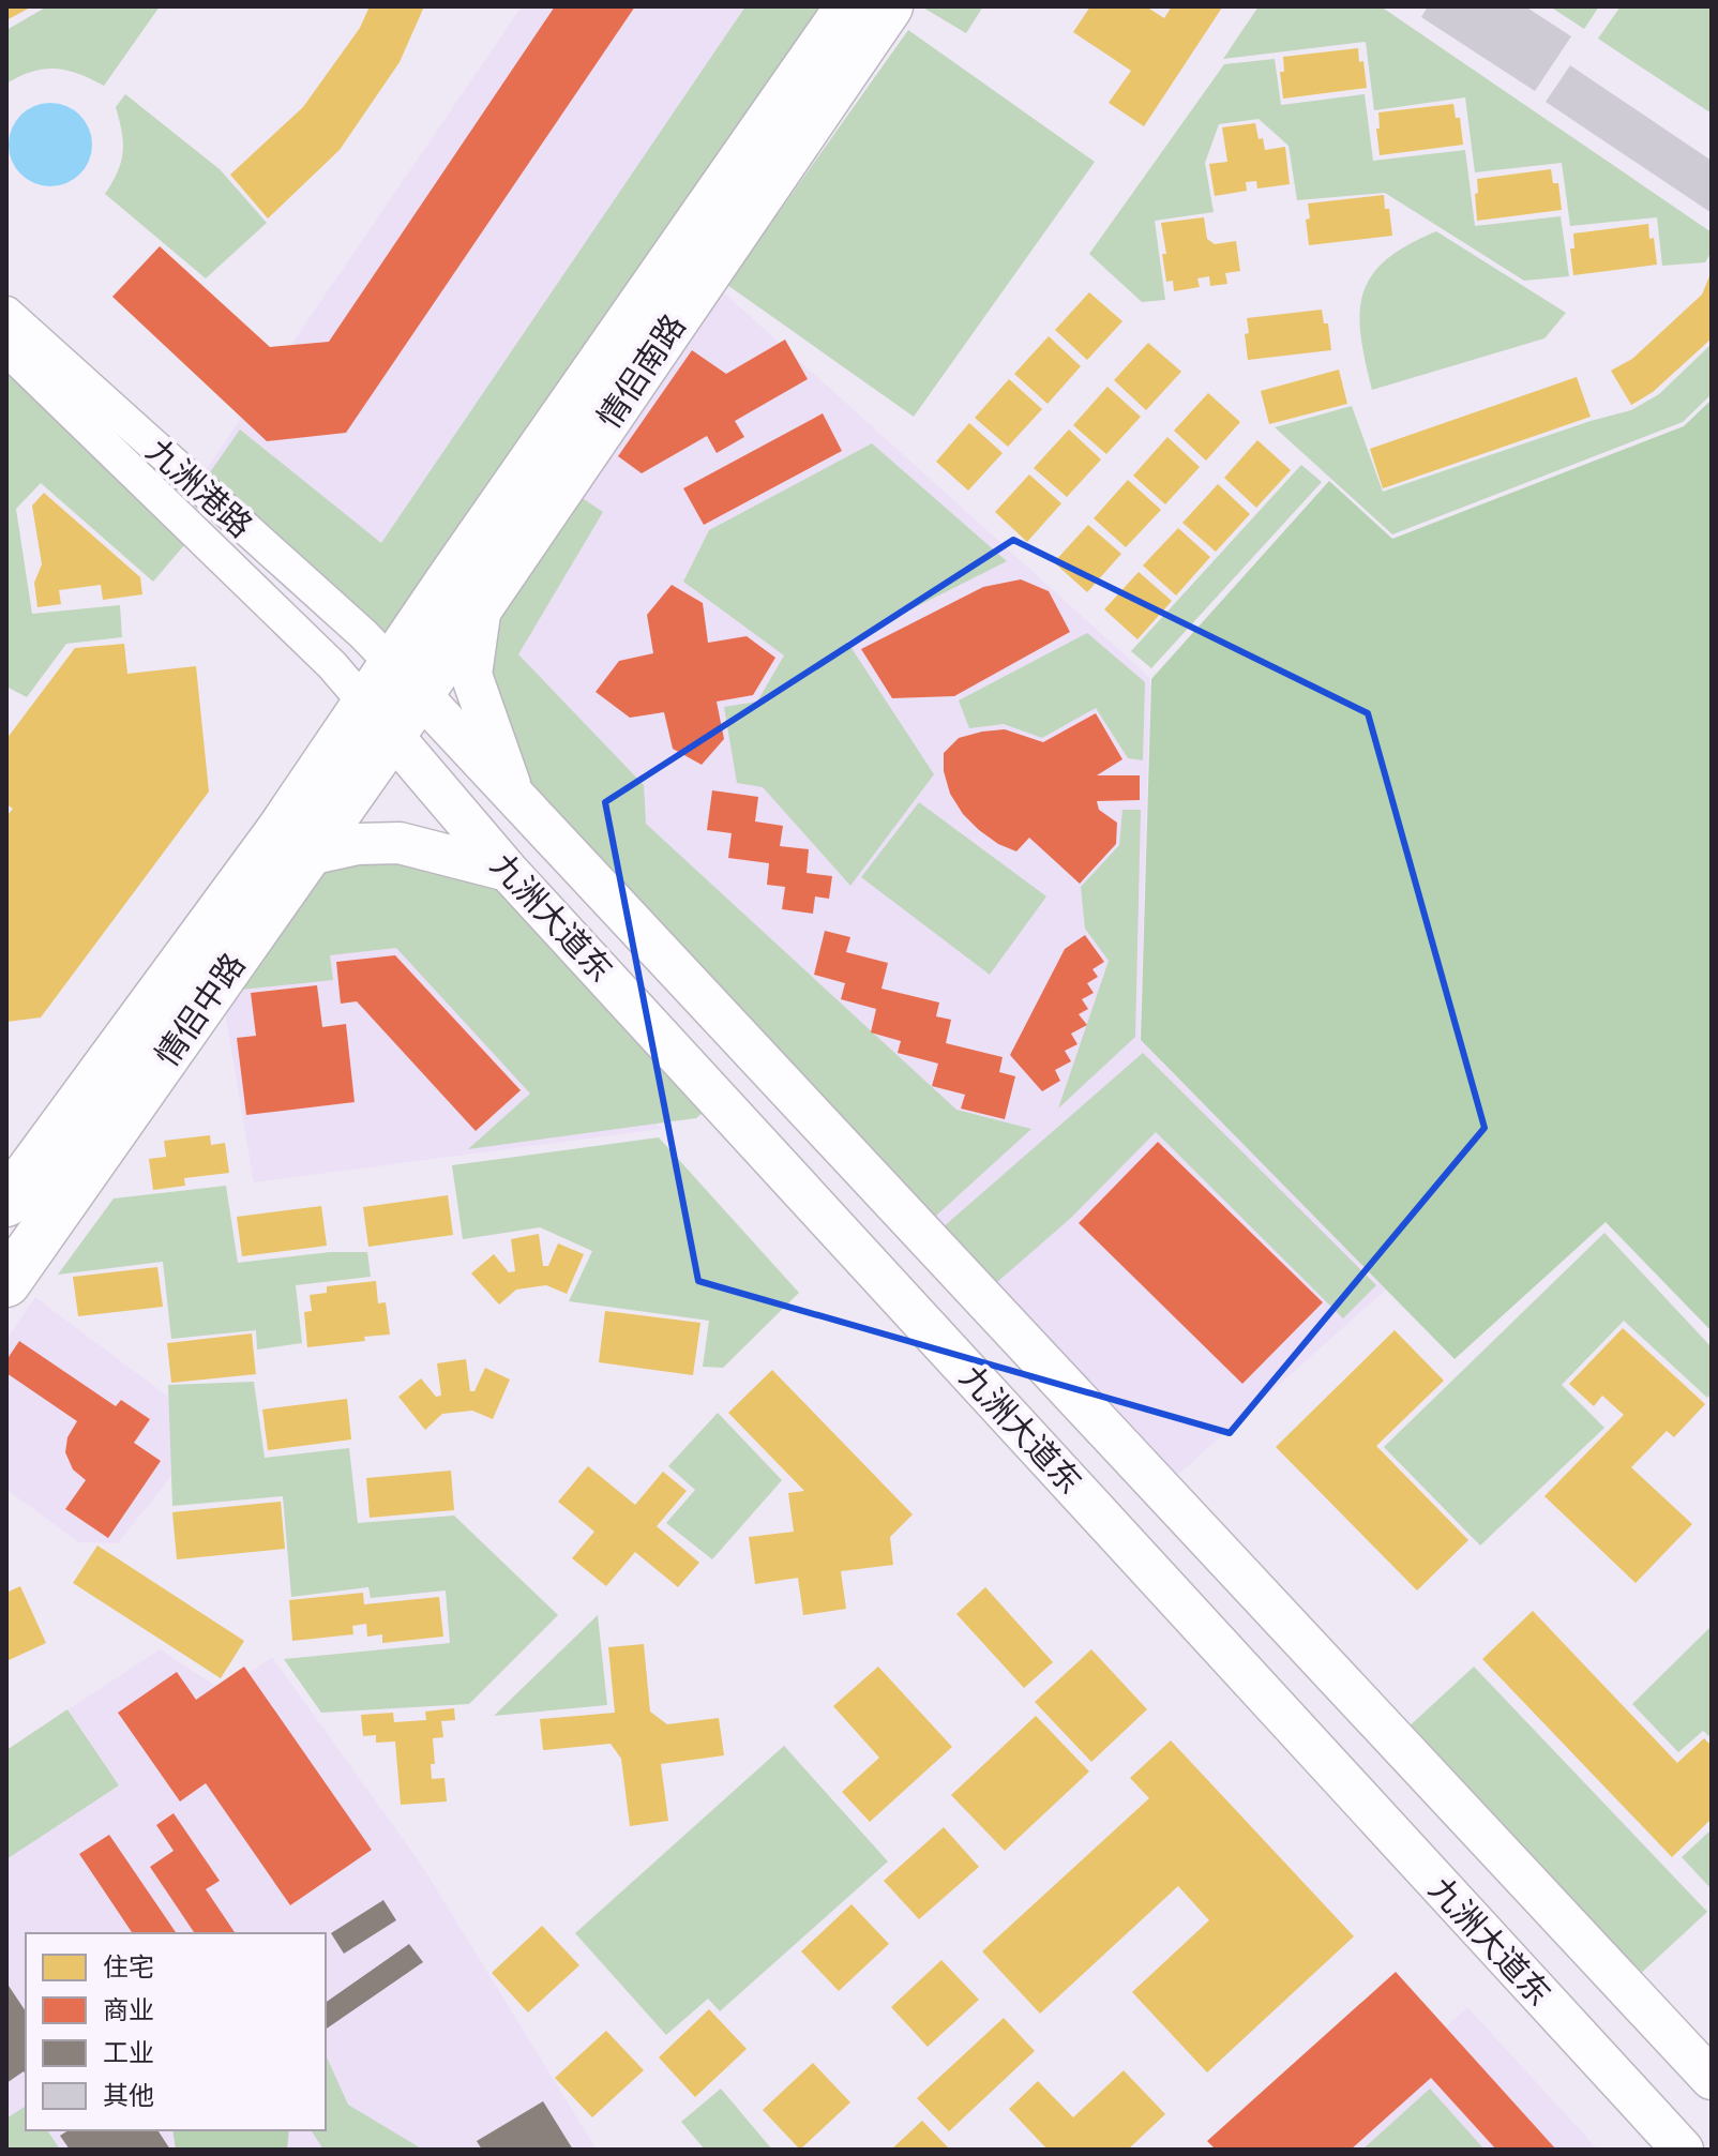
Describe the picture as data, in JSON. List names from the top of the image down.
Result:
{
  "streets": {
    "highway": ["情侣南路", "情侣中路"],
    "main road": ["九洲大道东"],
    "street": ["九洲港路"]
  },
  "crossings": [
    ["情侣南路", "九洲港路"],
    ["情侣南路", "九洲大道东"],
    ["情侣南路", "情侣中路"],
    ["九洲港路", "九洲大道东"],
    ["九洲港路", "情侣中路"],
    ["九洲大道东", "情侣中路"]
  ],
  "legend": [
    "住宅",
    "商业",
    "工业",
    "其他"
  ]
}
